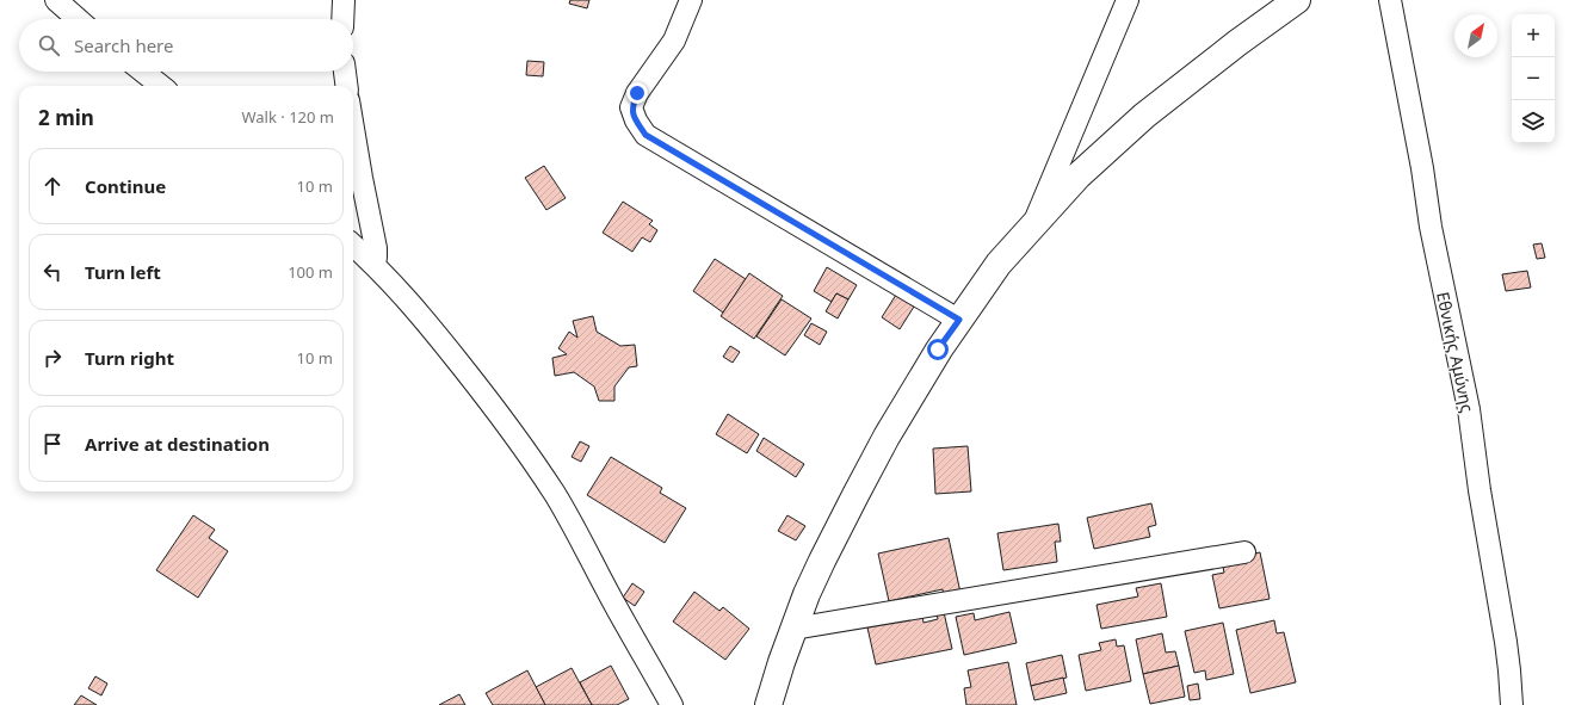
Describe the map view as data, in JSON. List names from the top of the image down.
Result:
{
  "streets": {
    "street": ["Εθνικής Αμύνης"]
  },
  "north": "top right",
  "page": {
    "map_buttons": ["+", "−"],
    "search": "Search here",
    "heading": ["2 min", "Walk · 120 m"],
    "list": [
      ["Continue", "10 m"],
      ["Turn left", "100 m"],
      ["Turn right", "10 m"],
      "Arrive at destination"
    ]
  }
}
